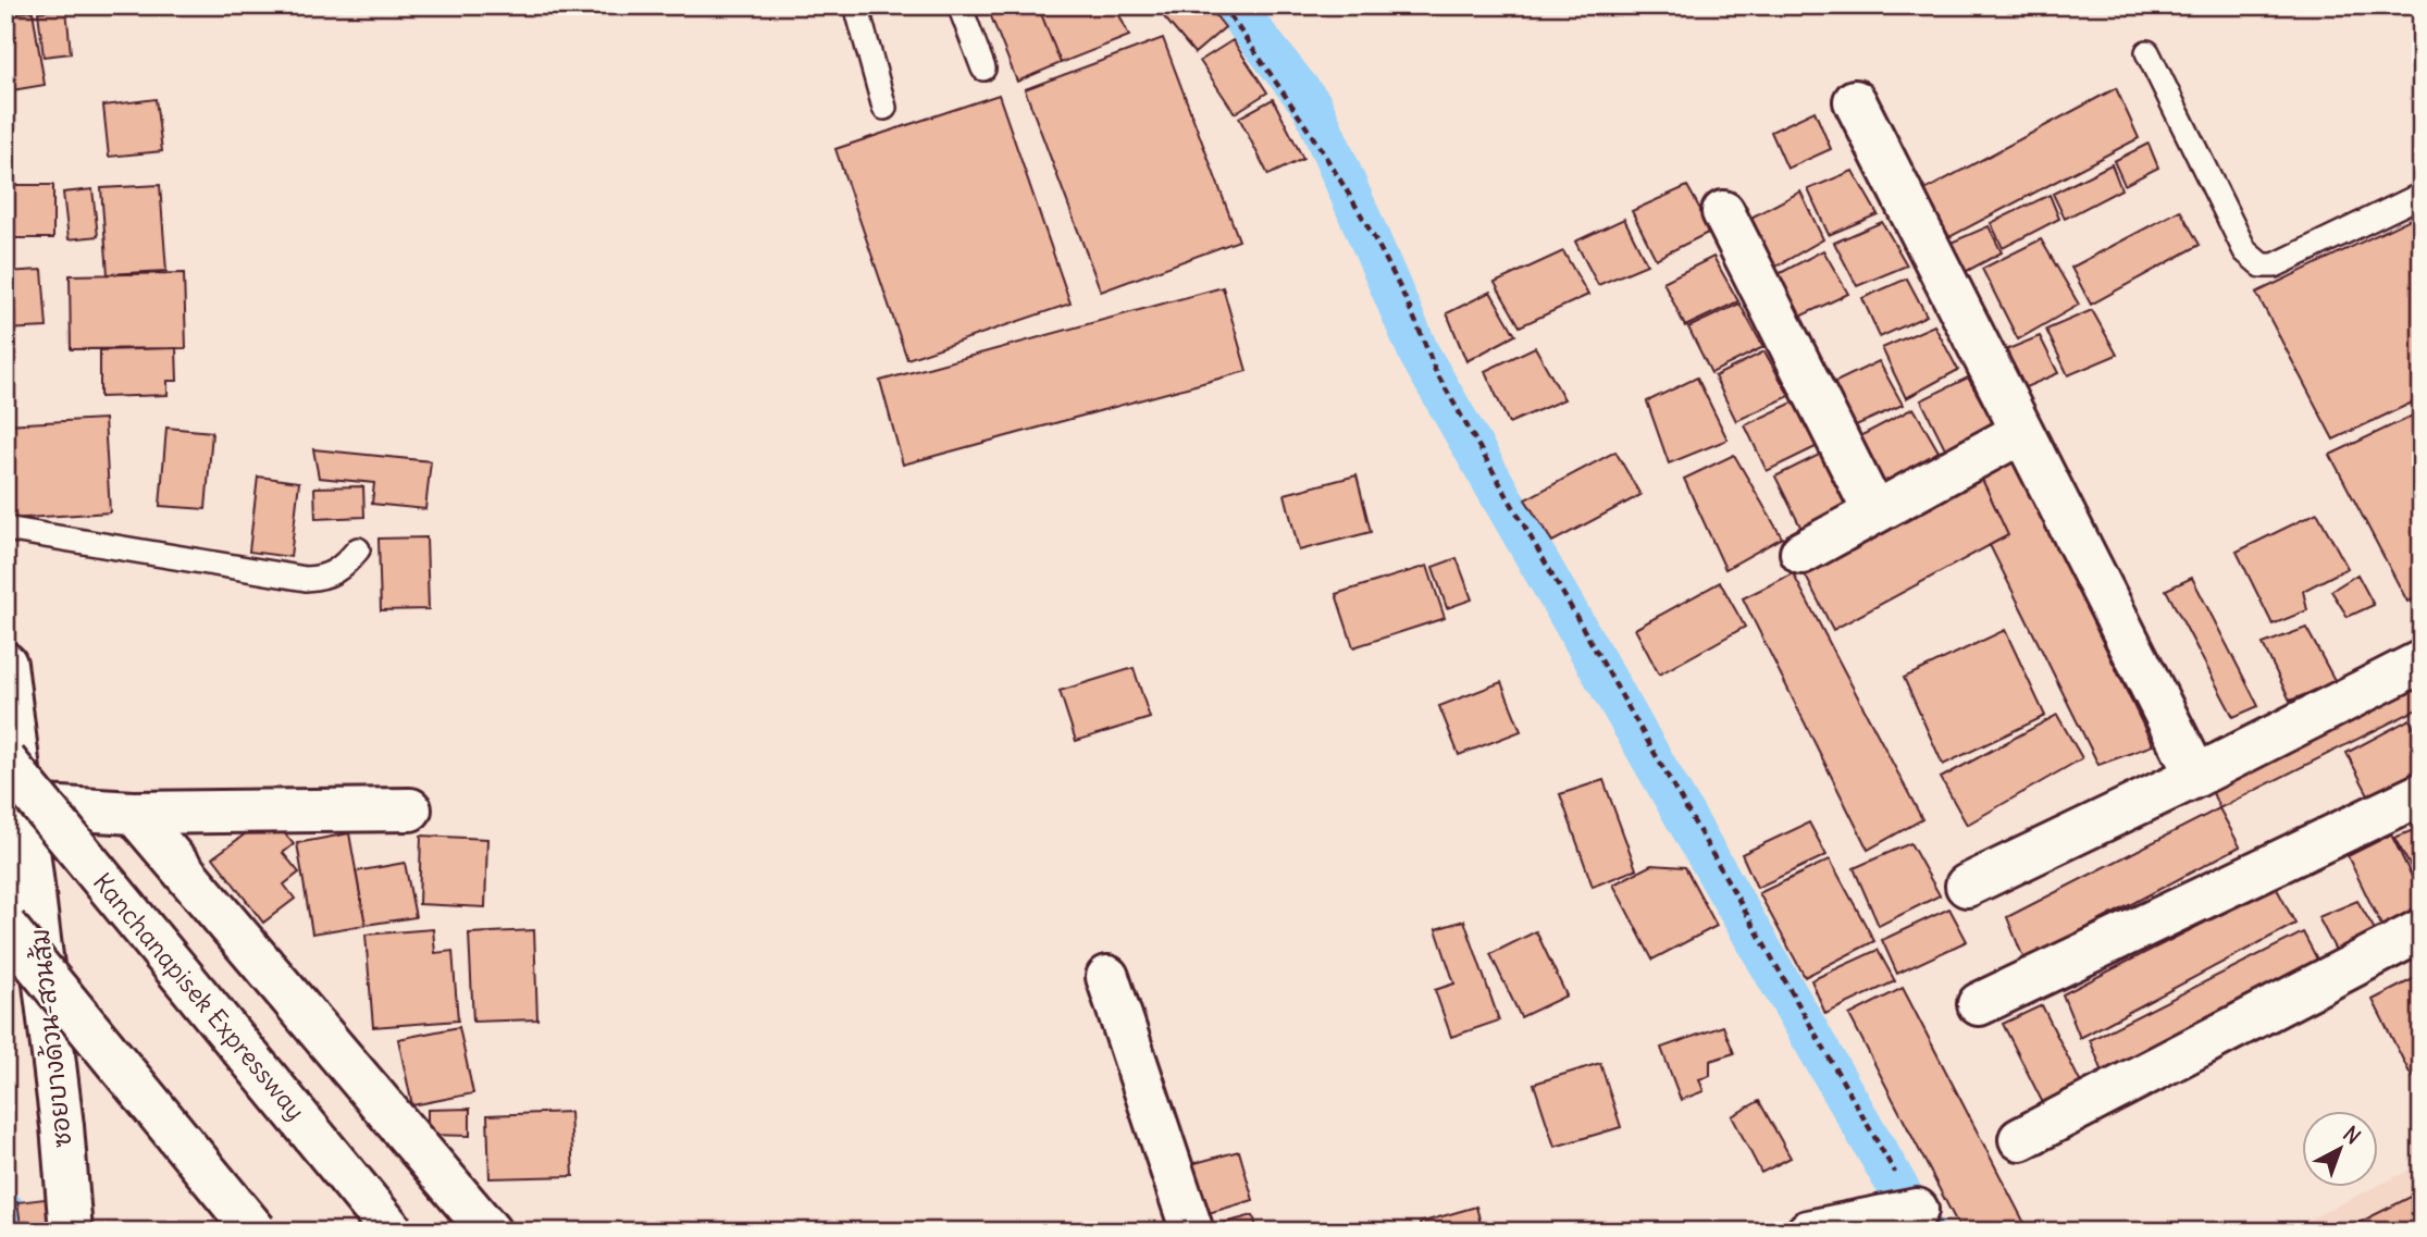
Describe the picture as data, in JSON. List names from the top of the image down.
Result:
{
  "streets": {
    "main road": ["Kanchanapisek Expressway", "ซอยบางด้วน-สวนส้ม"]
  },
  "north": "top right"
}
